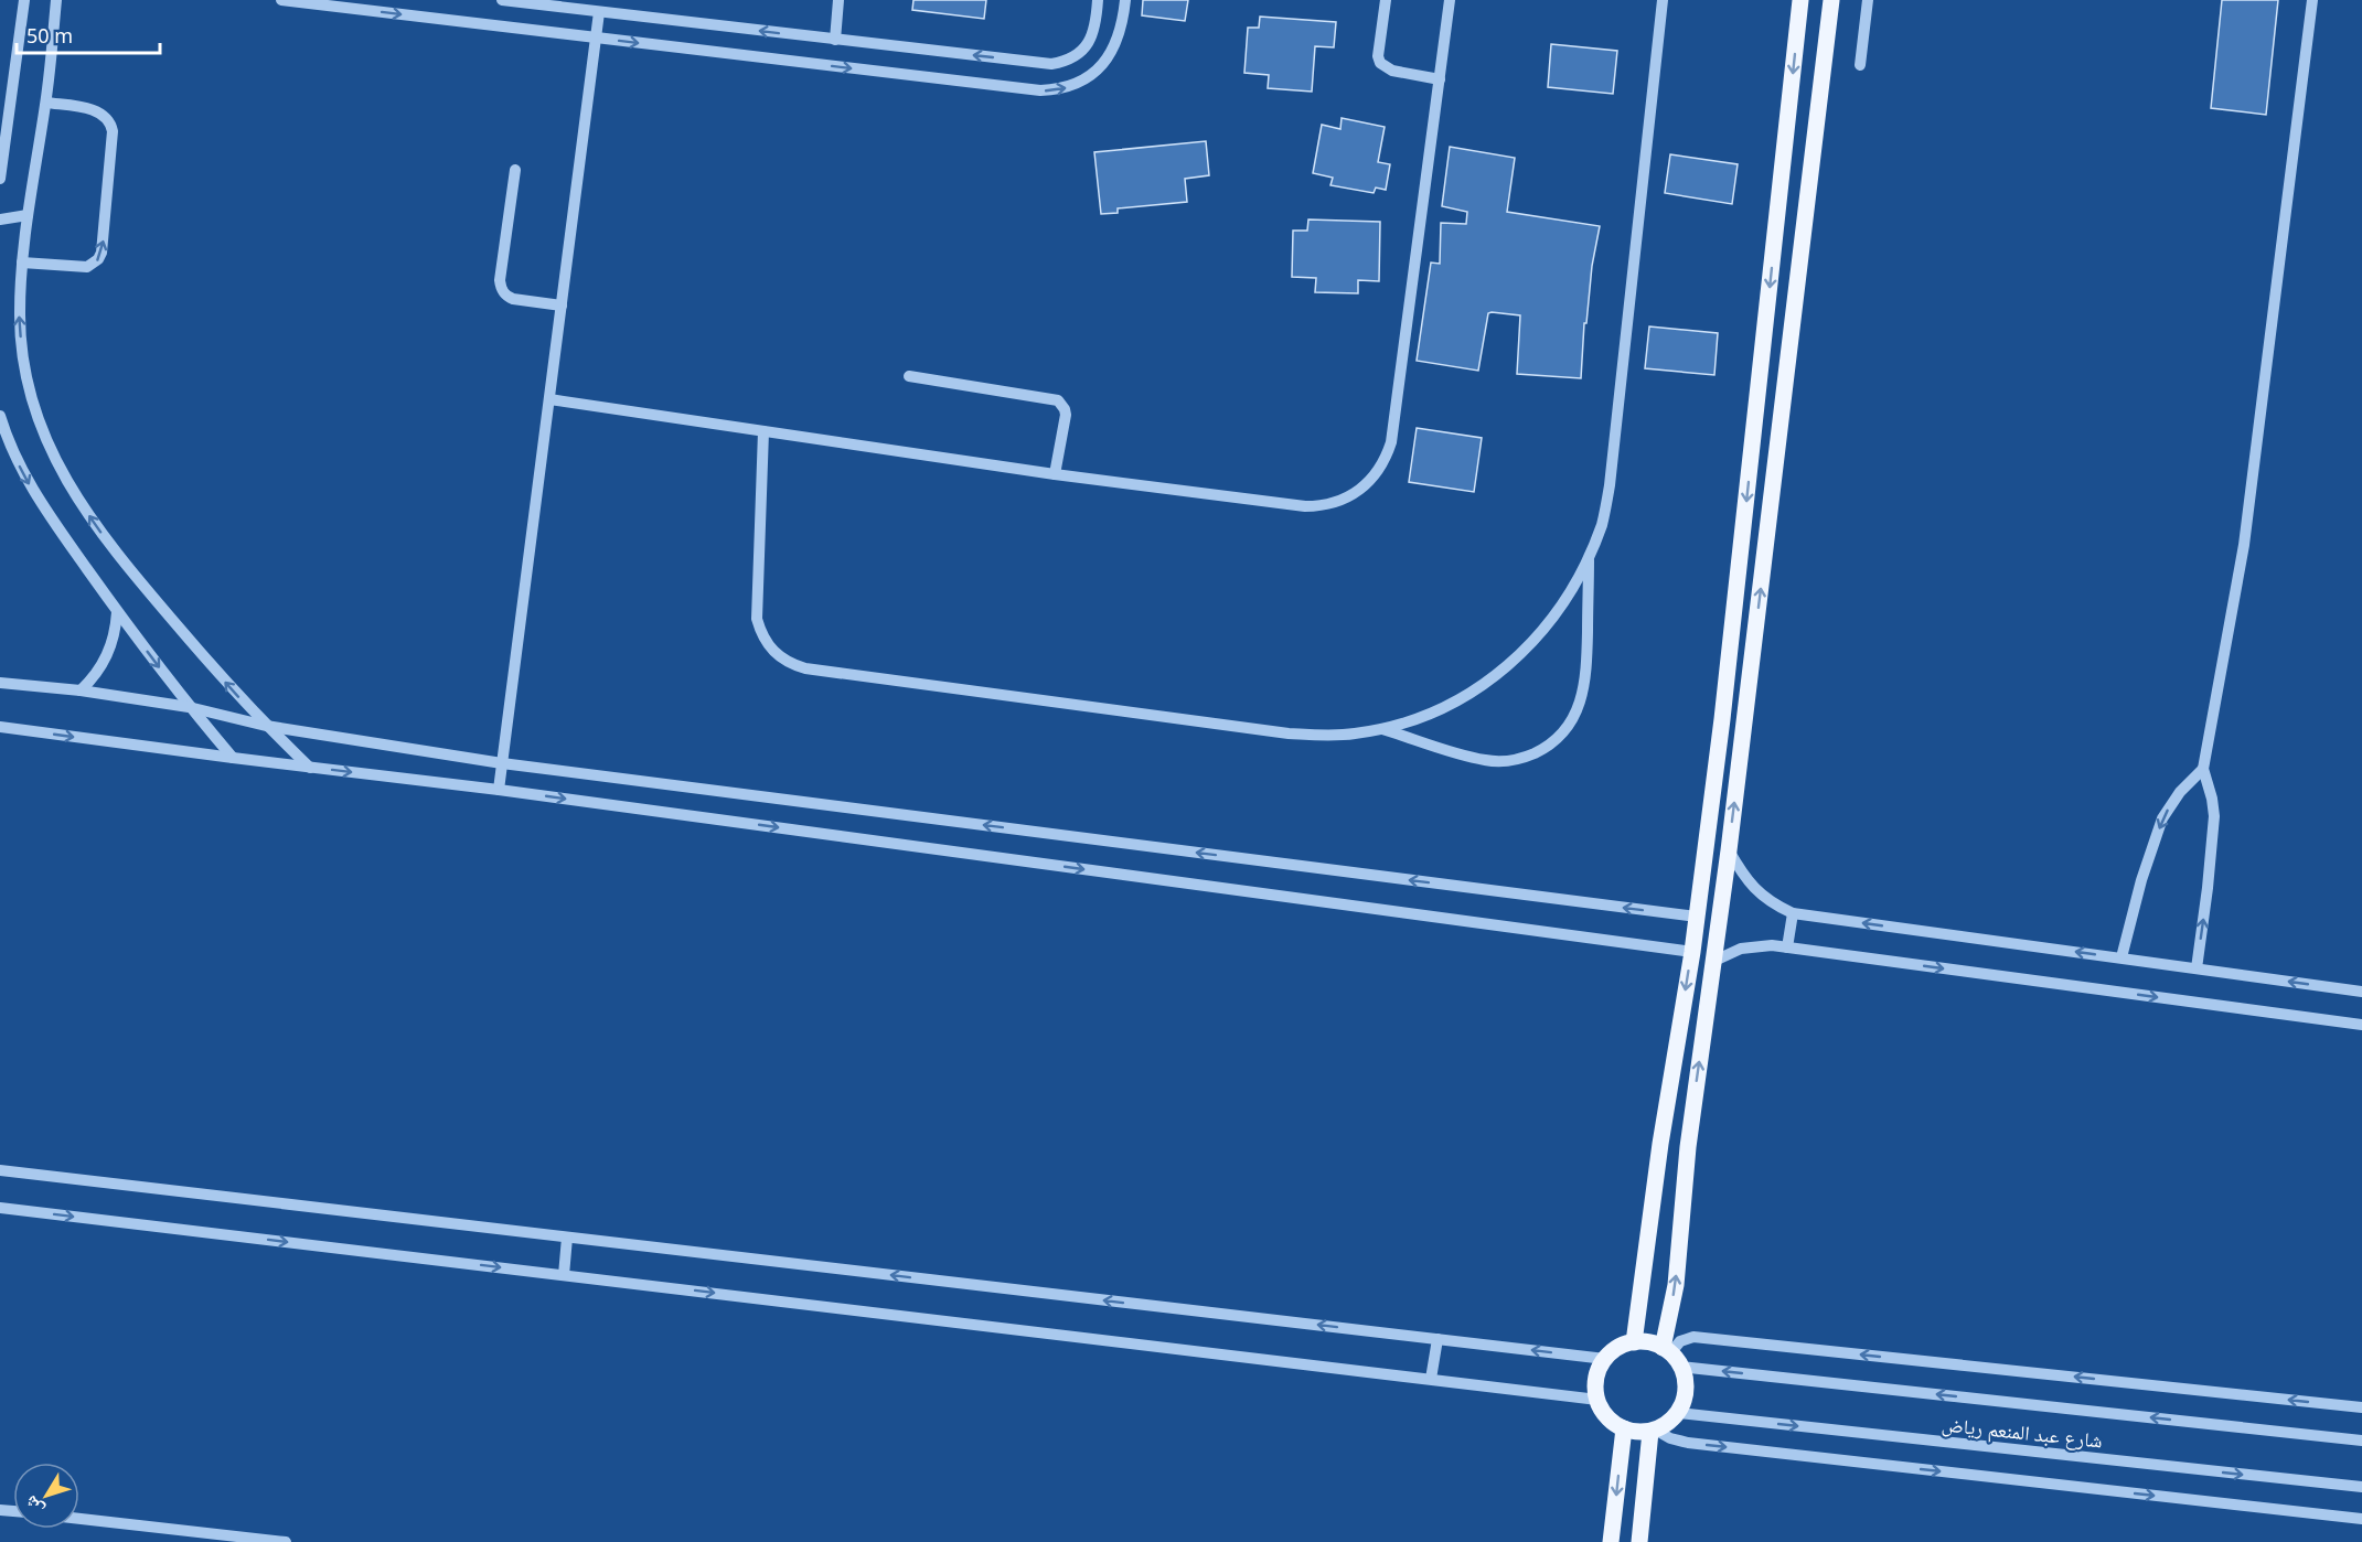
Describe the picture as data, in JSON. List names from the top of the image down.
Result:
{
  "streets": {
    "street": ["شارع عبد المنعم رياض"]
  },
  "scale_bar": "50 m",
  "north": "bottom left"
}
